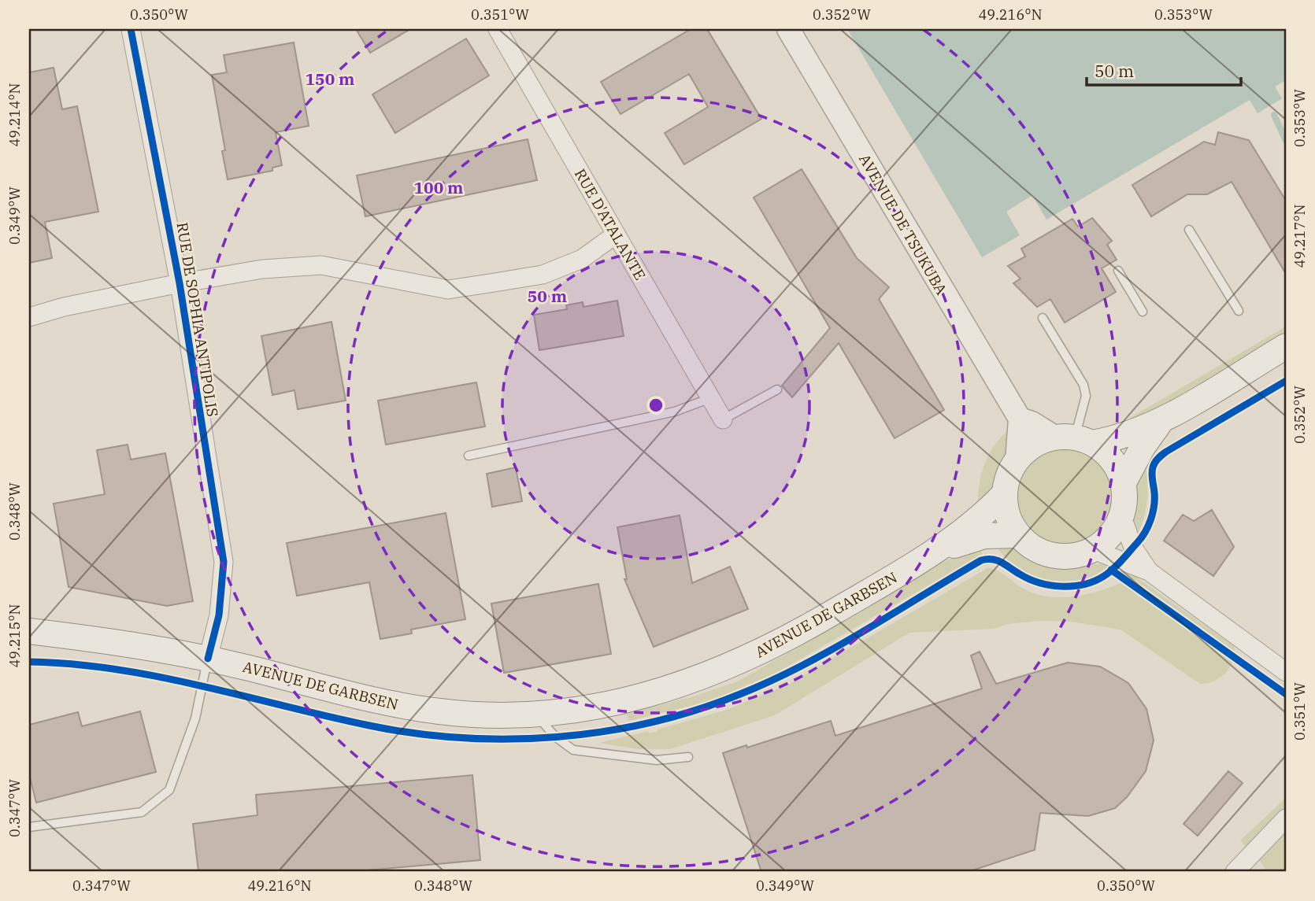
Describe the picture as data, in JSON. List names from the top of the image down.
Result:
{
  "streets": {
    "main road": ["AVENUE DE GARBSEN"],
    "street": ["RUE D'ATALANTE", "AVENUE DE TSUKUBA", "RUE DE SOPHIA ANTIPOLIS"]
  },
  "crossings": [
    ["RUE DE SOPHIA ANTIPOLIS", "AVENUE DE GARBSEN"]
  ],
  "scale_bar": "50 m",
  "coordinates": [
    "0.350°W",
    "0.351°W",
    "0.352°W",
    "49.216°N",
    "0.353°W",
    "49.214°N",
    "0.349°W",
    "49.217°N",
    "0.348°W",
    "49.215°N",
    "0.347°W"
  ],
  "rings": ["150 m", "100 m", "50 m"]
}
